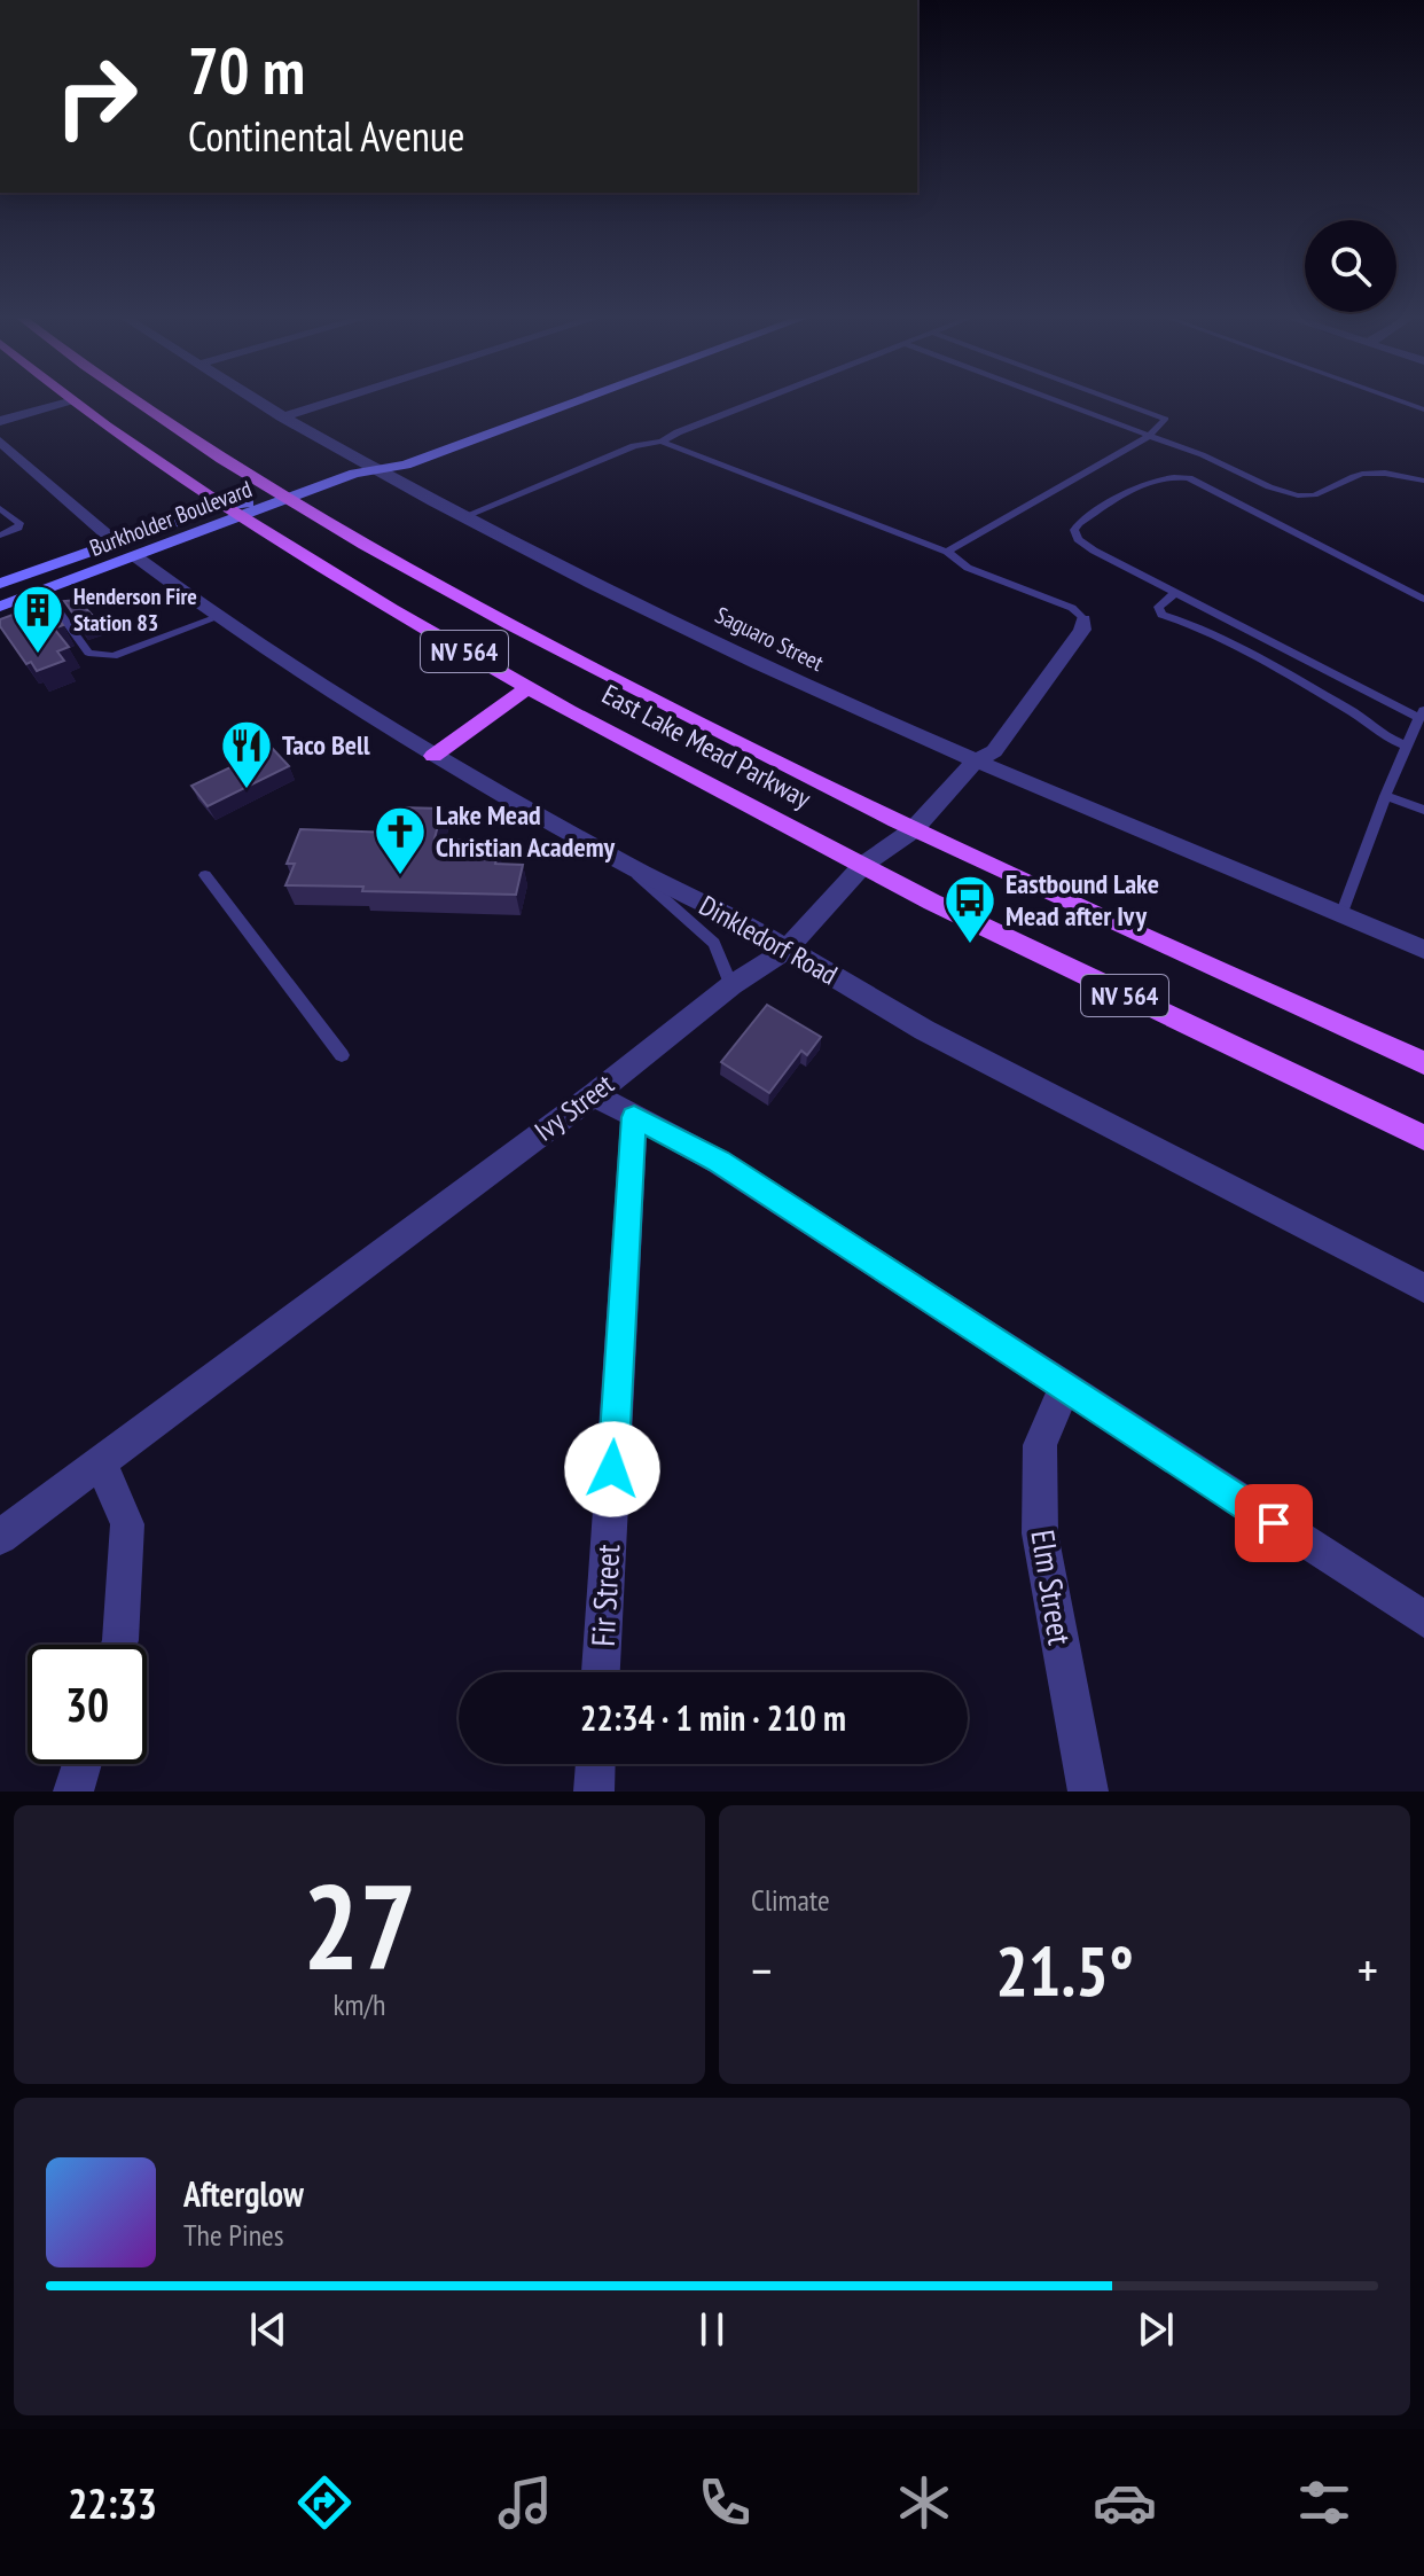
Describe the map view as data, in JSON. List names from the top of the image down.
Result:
{
  "streets": {
    "main road": ["Burkholder Boulevard", "NV 564", "East Lake Mead Parkway"],
    "street": [
      "Saguaro Street",
      "Dinkledorf Road",
      "Ivy Street",
      "Elm Street",
      "Fir Street"
    ]
  },
  "crossings": [
    ["Burkholder Boulevard", "East Lake Mead Parkway"],
    ["Burkholder Boulevard", "Dinkledorf Road"],
    ["Saguaro Street", "Ivy Street"],
    ["East Lake Mead Parkway", "Ivy Street"],
    ["Dinkledorf Road", "Ivy Street"]
  ],
  "places": {
    "building": ["Henderson Fire Station 83"],
    "restaurant": ["Taco Bell"],
    "church": ["Lake Mead Christian Academy"],
    "bus stop": ["Eastbound Lake Mead after Ivy"]
  },
  "page": {
    "turn": ["70 m", "Continental Avenue"],
    "limit": "30",
    "trip": "22:34 · 1 min · 210 m",
    "tile": [
      ["27", "km/h"],
      "Climate"
    ],
    "heat": ["−", "21.5°", "+"],
    "song": ["Afterglow", "The Pines"],
    "tabs": "22:33"
  }
}
